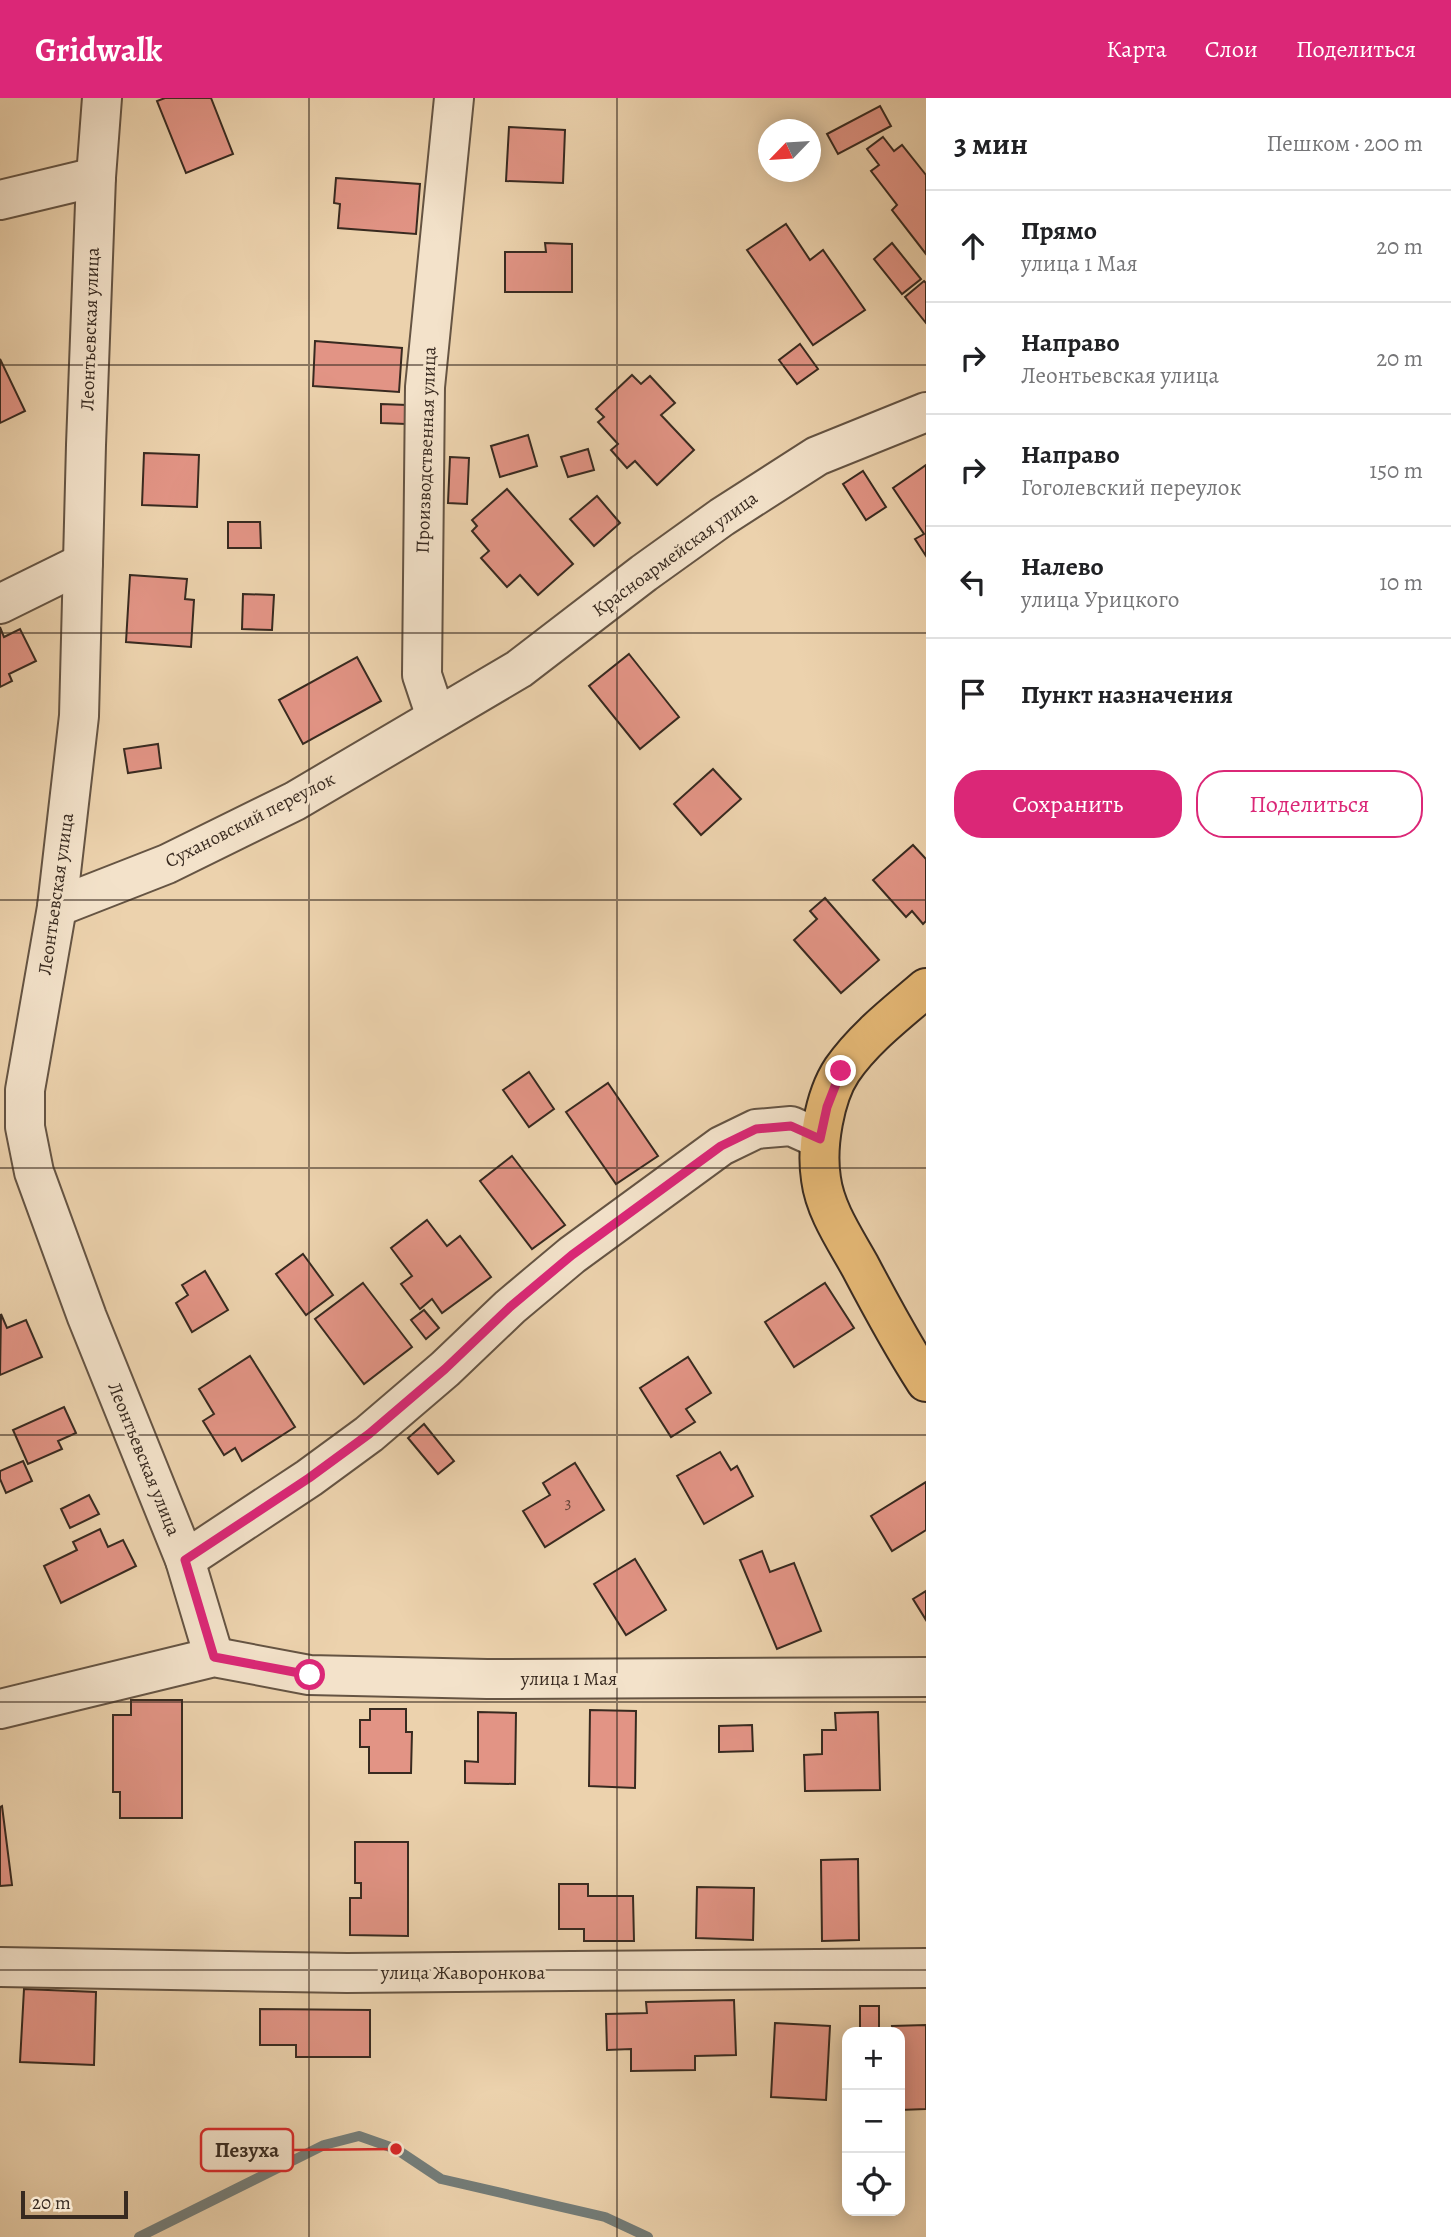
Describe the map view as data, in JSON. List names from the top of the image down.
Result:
{
  "streets": {
    "street": [
      "Леонтьевская улица",
      "Производственная улица",
      "Красноармейская улица",
      "Сухановский переулок",
      "улица 1 Мая",
      "улица Жаворонкова"
    ]
  },
  "crossings": [
    ["Леонтьевская улица", "Сухановский переулок"],
    ["Леонтьевская улица", "улица 1 Мая"],
    ["Производственная улица", "Красноармейская улица"],
    ["Производственная улица", "Сухановский переулок"],
    ["Красноармейская улица", "Сухановский переулок"]
  ],
  "places": ["Пезуха"],
  "house_numbers": ["3"],
  "scale_bar": "20 m",
  "north": "bottom left",
  "page": {
    "header": "Gridwalk",
    "nav": ["Карта", "Слои", "Поделиться"],
    "heading": ["3 мин", "Пешком · 200 m"],
    "list": [
      ["Прямо", "улица 1 Мая", "20 m"],
      ["Направо", "Леонтьевская улица", "20 m"],
      ["Направо", "Гоголевский переулок", "150 m"],
      ["Налево", "улица Урицкого", "10 m"],
      "Пункт назначения"
    ],
    "buttons": ["Сохранить", "Поделиться"],
    "map_buttons": ["+", "−"],
    "scale": "20 m"
  }
}
